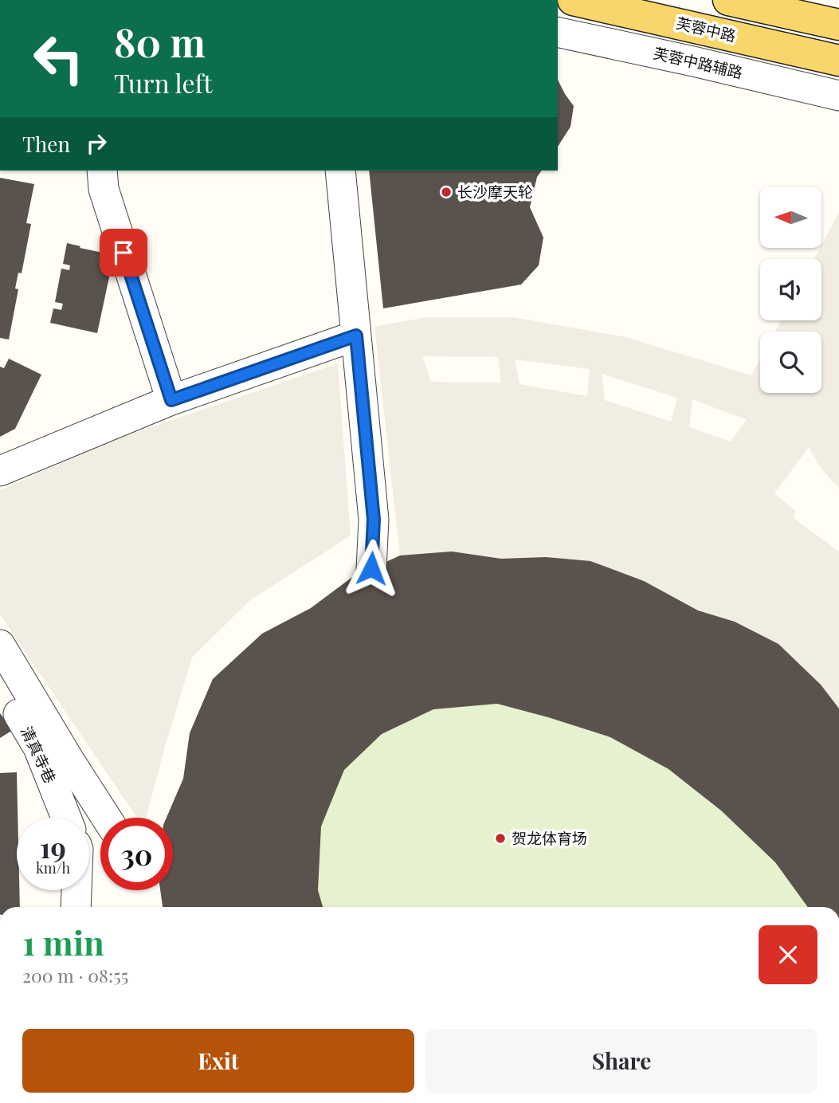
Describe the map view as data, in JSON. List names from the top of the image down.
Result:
{
  "streets": {
    "main road": ["芙蓉中路"],
    "street": ["芙蓉中路辅路", "清真寺巷"]
  },
  "places": ["长沙摩天轮", "贺龙体育场"],
  "north": "left",
  "page": {
    "turn": ["80 m", "Turn left"],
    "then": "Then",
    "speed": "19 km/h",
    "limit": "30",
    "heading": ["1 min", "200 m · 08:55"],
    "buttons": ["Exit", "Share"]
  }
}
